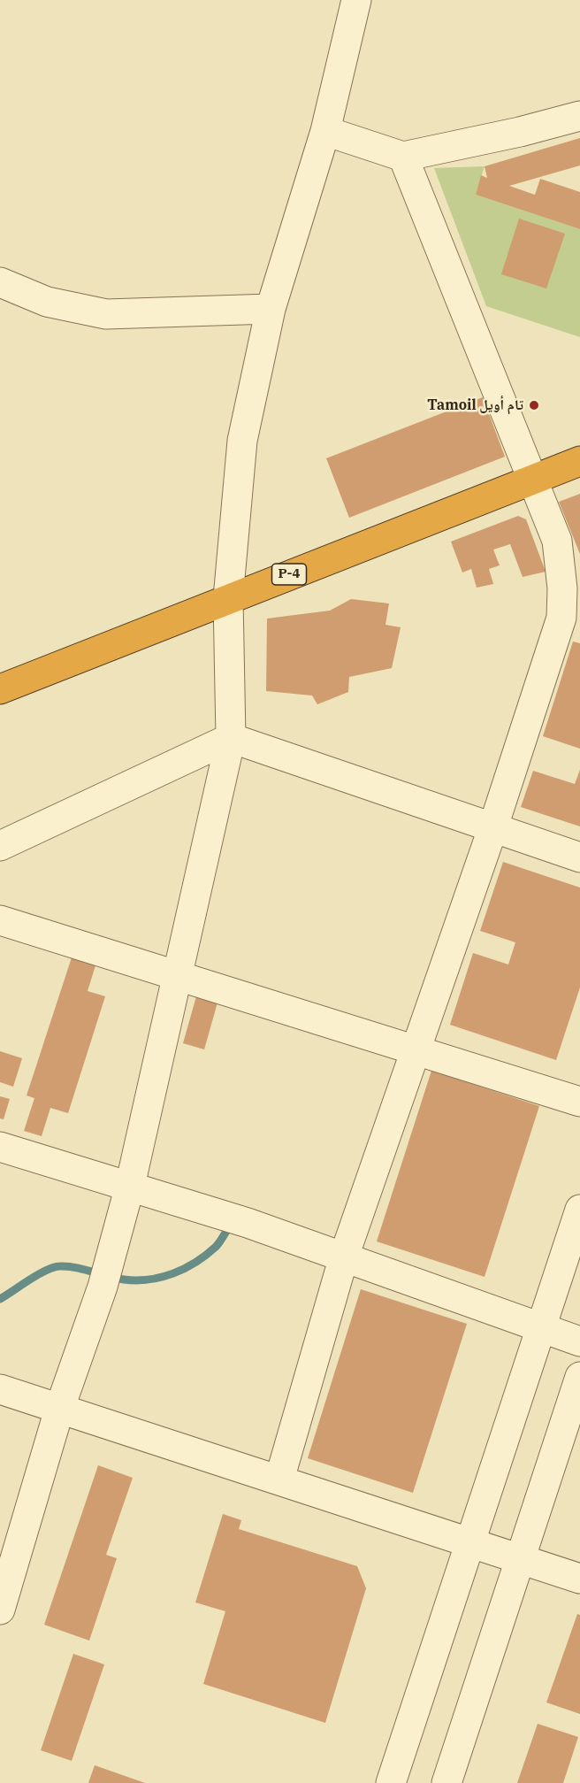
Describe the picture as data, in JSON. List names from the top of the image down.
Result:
{
  "streets": {
    "highway": ["P-4"]
  },
  "places": ["Tamoil تام أويل"]
}
